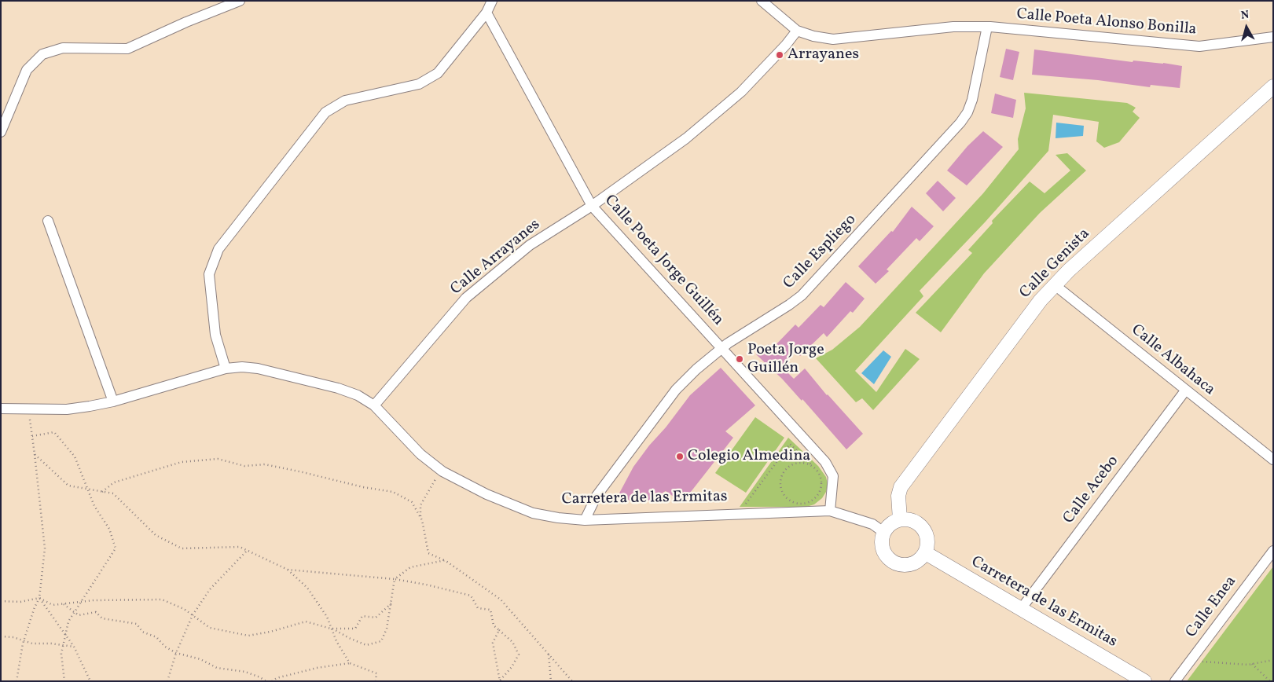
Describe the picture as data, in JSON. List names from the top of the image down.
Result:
{
  "streets": {
    "street": [
      "Calle Poeta Alonso Bonilla",
      "Calle Espliego",
      "Calle Arrayanes",
      "Calle Poeta Jorge Guillén",
      "Calle Genista",
      "Calle Albahaca",
      "Calle Acebo",
      "Carretera de las Ermitas",
      "Calle Enea"
    ]
  },
  "crossings": [
    ["Calle Poeta Alonso Bonilla", "Calle Espliego"],
    ["Calle Poeta Alonso Bonilla", "Calle Arrayanes"],
    ["Calle Espliego", "Calle Poeta Jorge Guillén"],
    ["Calle Espliego", "Carretera de las Ermitas"],
    ["Calle Arrayanes", "Calle Poeta Jorge Guillén"],
    ["Calle Arrayanes", "Carretera de las Ermitas"],
    ["Calle Poeta Jorge Guillén", "Carretera de las Ermitas"],
    ["Calle Genista", "Calle Albahaca"],
    ["Calle Genista", "Carretera de las Ermitas"],
    ["Calle Albahaca", "Calle Acebo"],
    ["Calle Acebo", "Carretera de las Ermitas"]
  ],
  "places": ["Arrayanes", "Poeta Jorge Guillén", "Colegio Almedina"],
  "north": "top"
}
